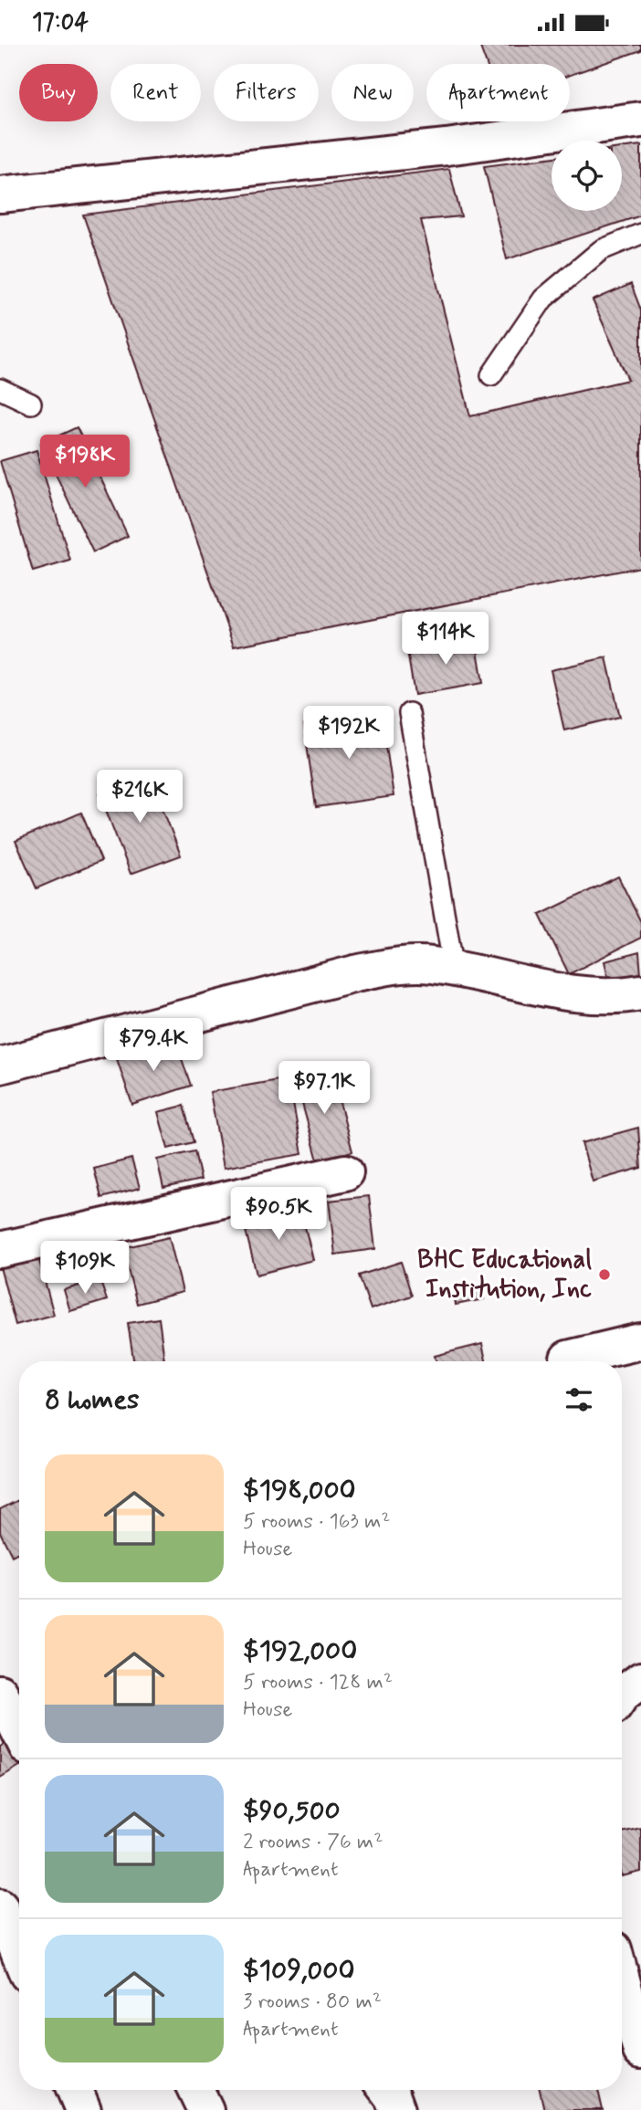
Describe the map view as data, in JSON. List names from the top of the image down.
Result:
{
  "places": ["BHC Educational Institution, Inc"],
  "page": {
    "status": "17:04",
    "chip": [
      "Buy",
      "Rent",
      "Filters",
      "New",
      "Apartment"
    ],
    "price": [
      "$198K",
      "$114K",
      "$192K",
      "$216K",
      "$79.4K",
      "$97.1K",
      "$90.5K",
      "$109K"
    ],
    "heading": "8 homes",
    "list": [
      {
        "name": "$198,000",
        "note": "5 rooms · 163 m² · House"
      },
      {
        "name": "$192,000",
        "note": "5 rooms · 128 m² · House"
      },
      {
        "name": "$90,500",
        "note": "2 rooms · 76 m² · Apartment"
      },
      {
        "name": "$109,000",
        "note": "3 rooms · 80 m² · Apartment"
      }
    ]
  }
}
